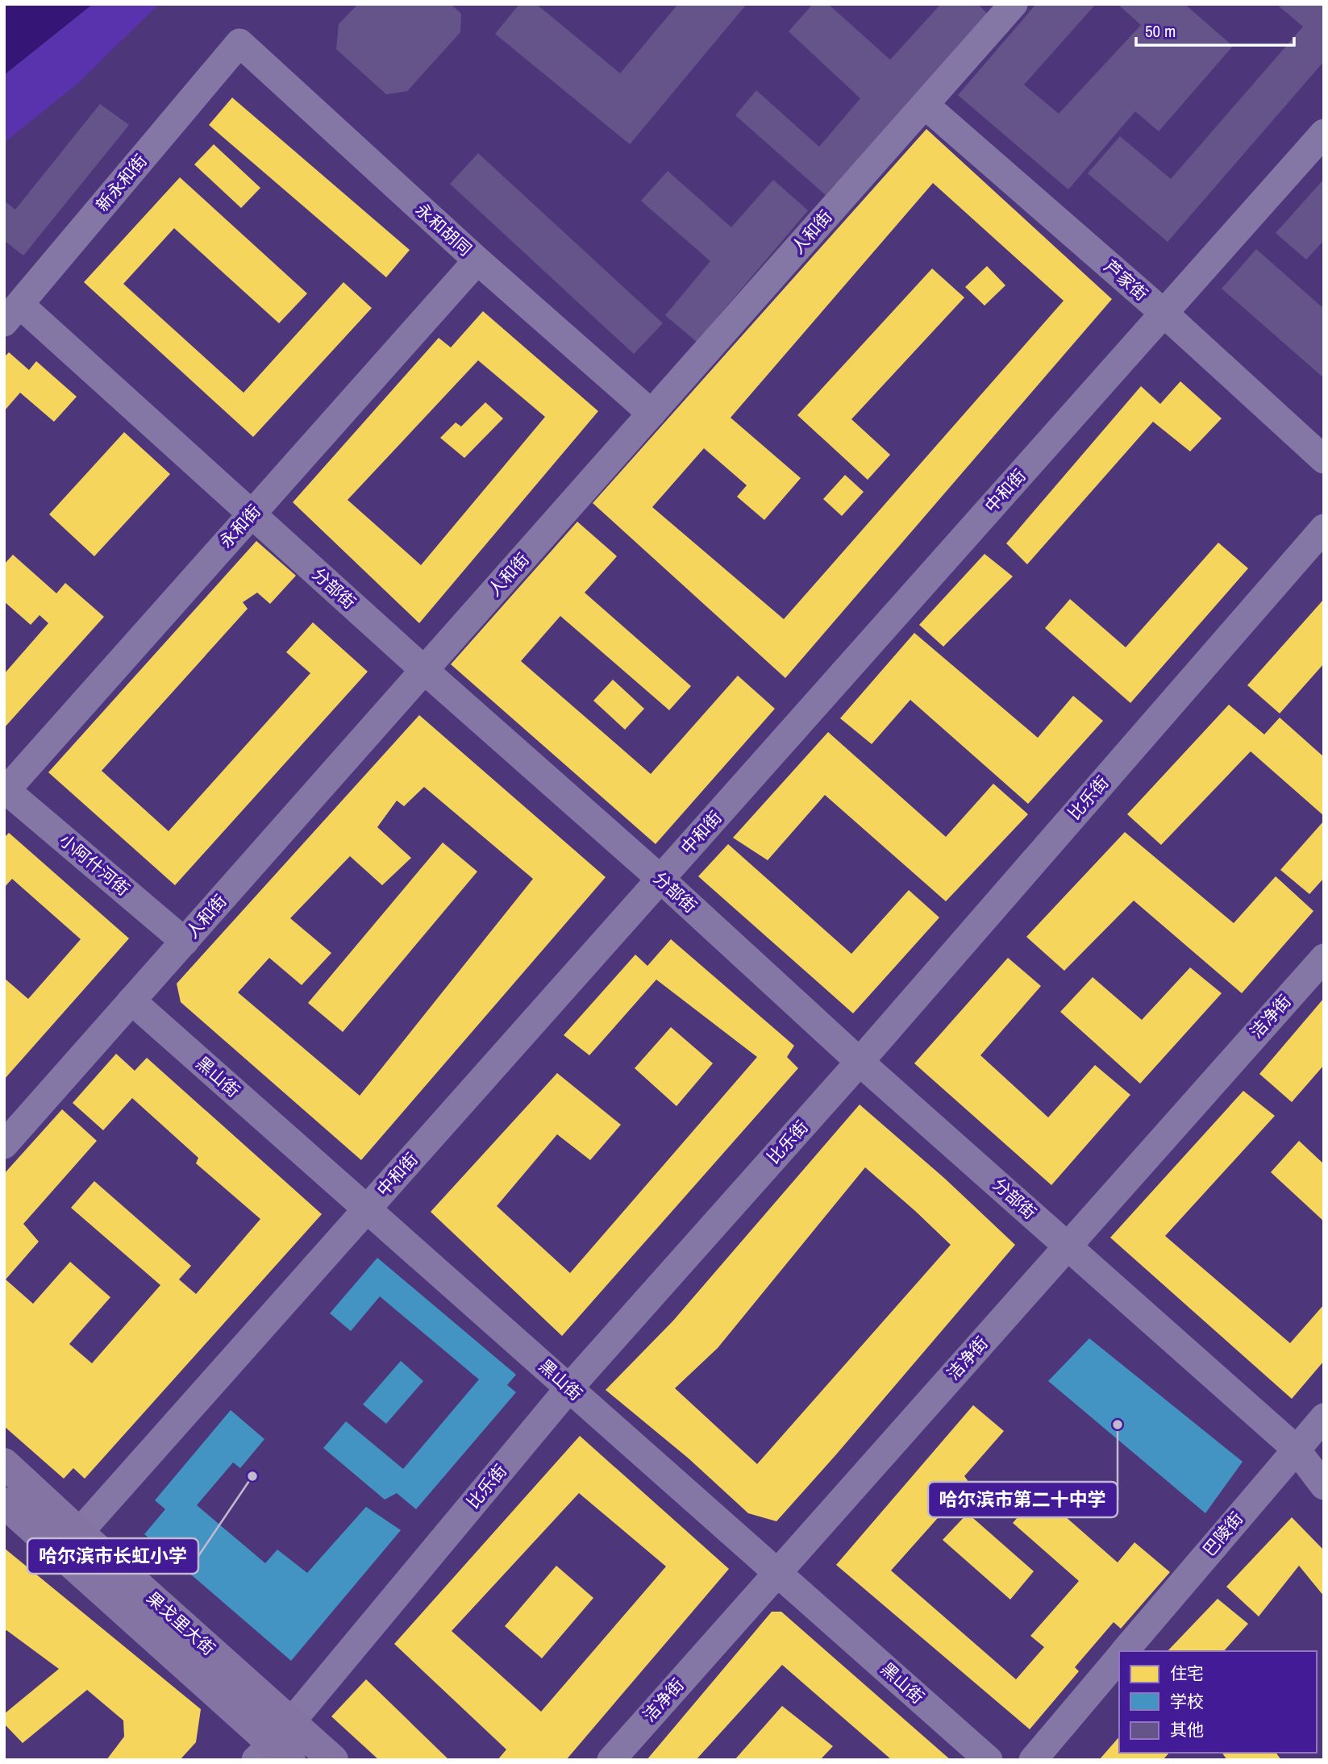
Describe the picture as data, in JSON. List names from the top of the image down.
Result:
{
  "streets": {
    "main road": ["果戈里大街"],
    "street": [
      "新永和街",
      "永和胡同",
      "人和街",
      "芦家街",
      "中和街",
      "永和街",
      "分部街",
      "比乐街",
      "小阿什河街",
      "洁净街",
      "黑山街",
      "巴陵街"
    ]
  },
  "crossings": [
    ["新永和街", "永和胡同"],
    ["新永和街", "分部街"],
    ["永和胡同", "人和街"],
    ["永和胡同", "永和街"],
    ["人和街", "芦家街"],
    ["人和街", "分部街"],
    ["人和街", "小阿什河街"],
    ["人和街", "黑山街"],
    ["芦家街", "中和街"],
    ["中和街", "分部街"],
    ["中和街", "黑山街"],
    ["中和街", "果戈里大街"],
    ["永和街", "分部街"],
    ["永和街", "小阿什河街"],
    ["分部街", "比乐街"],
    ["分部街", "洁净街"],
    ["分部街", "巴陵街"],
    ["比乐街", "黑山街"],
    ["比乐街", "果戈里大街"],
    ["洁净街", "黑山街"]
  ],
  "places": ["哈尔滨市第二十中学", "哈尔滨市长虹小学"],
  "legend": ["住宅", "学校", "其他"],
  "scale_bar": "50 m"
}
